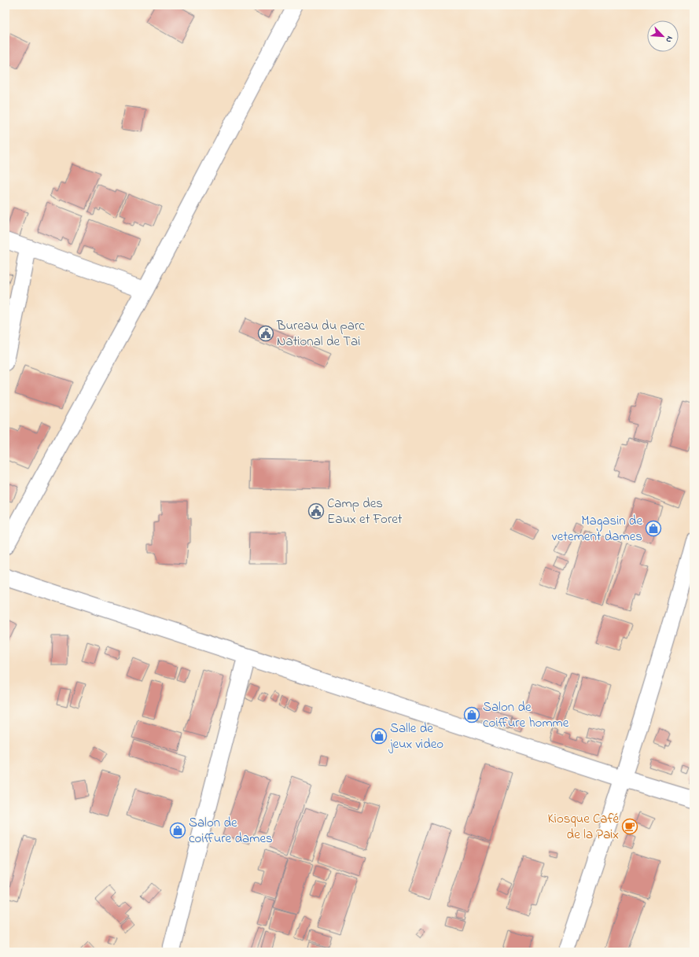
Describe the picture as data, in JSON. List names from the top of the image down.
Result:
{
  "places": {
    "public building": ["Bureau du parc National de Tai", "Camp des Eaux et Foret"],
    "shop": [
      "Magasin de vetement dames",
      "Salon de coiffure homme",
      "Salle de jeux video",
      "Salon de coiffure dames"
    ],
    "cafe": ["Kiosque Café de la Paix"]
  },
  "north": "bottom right"
}
